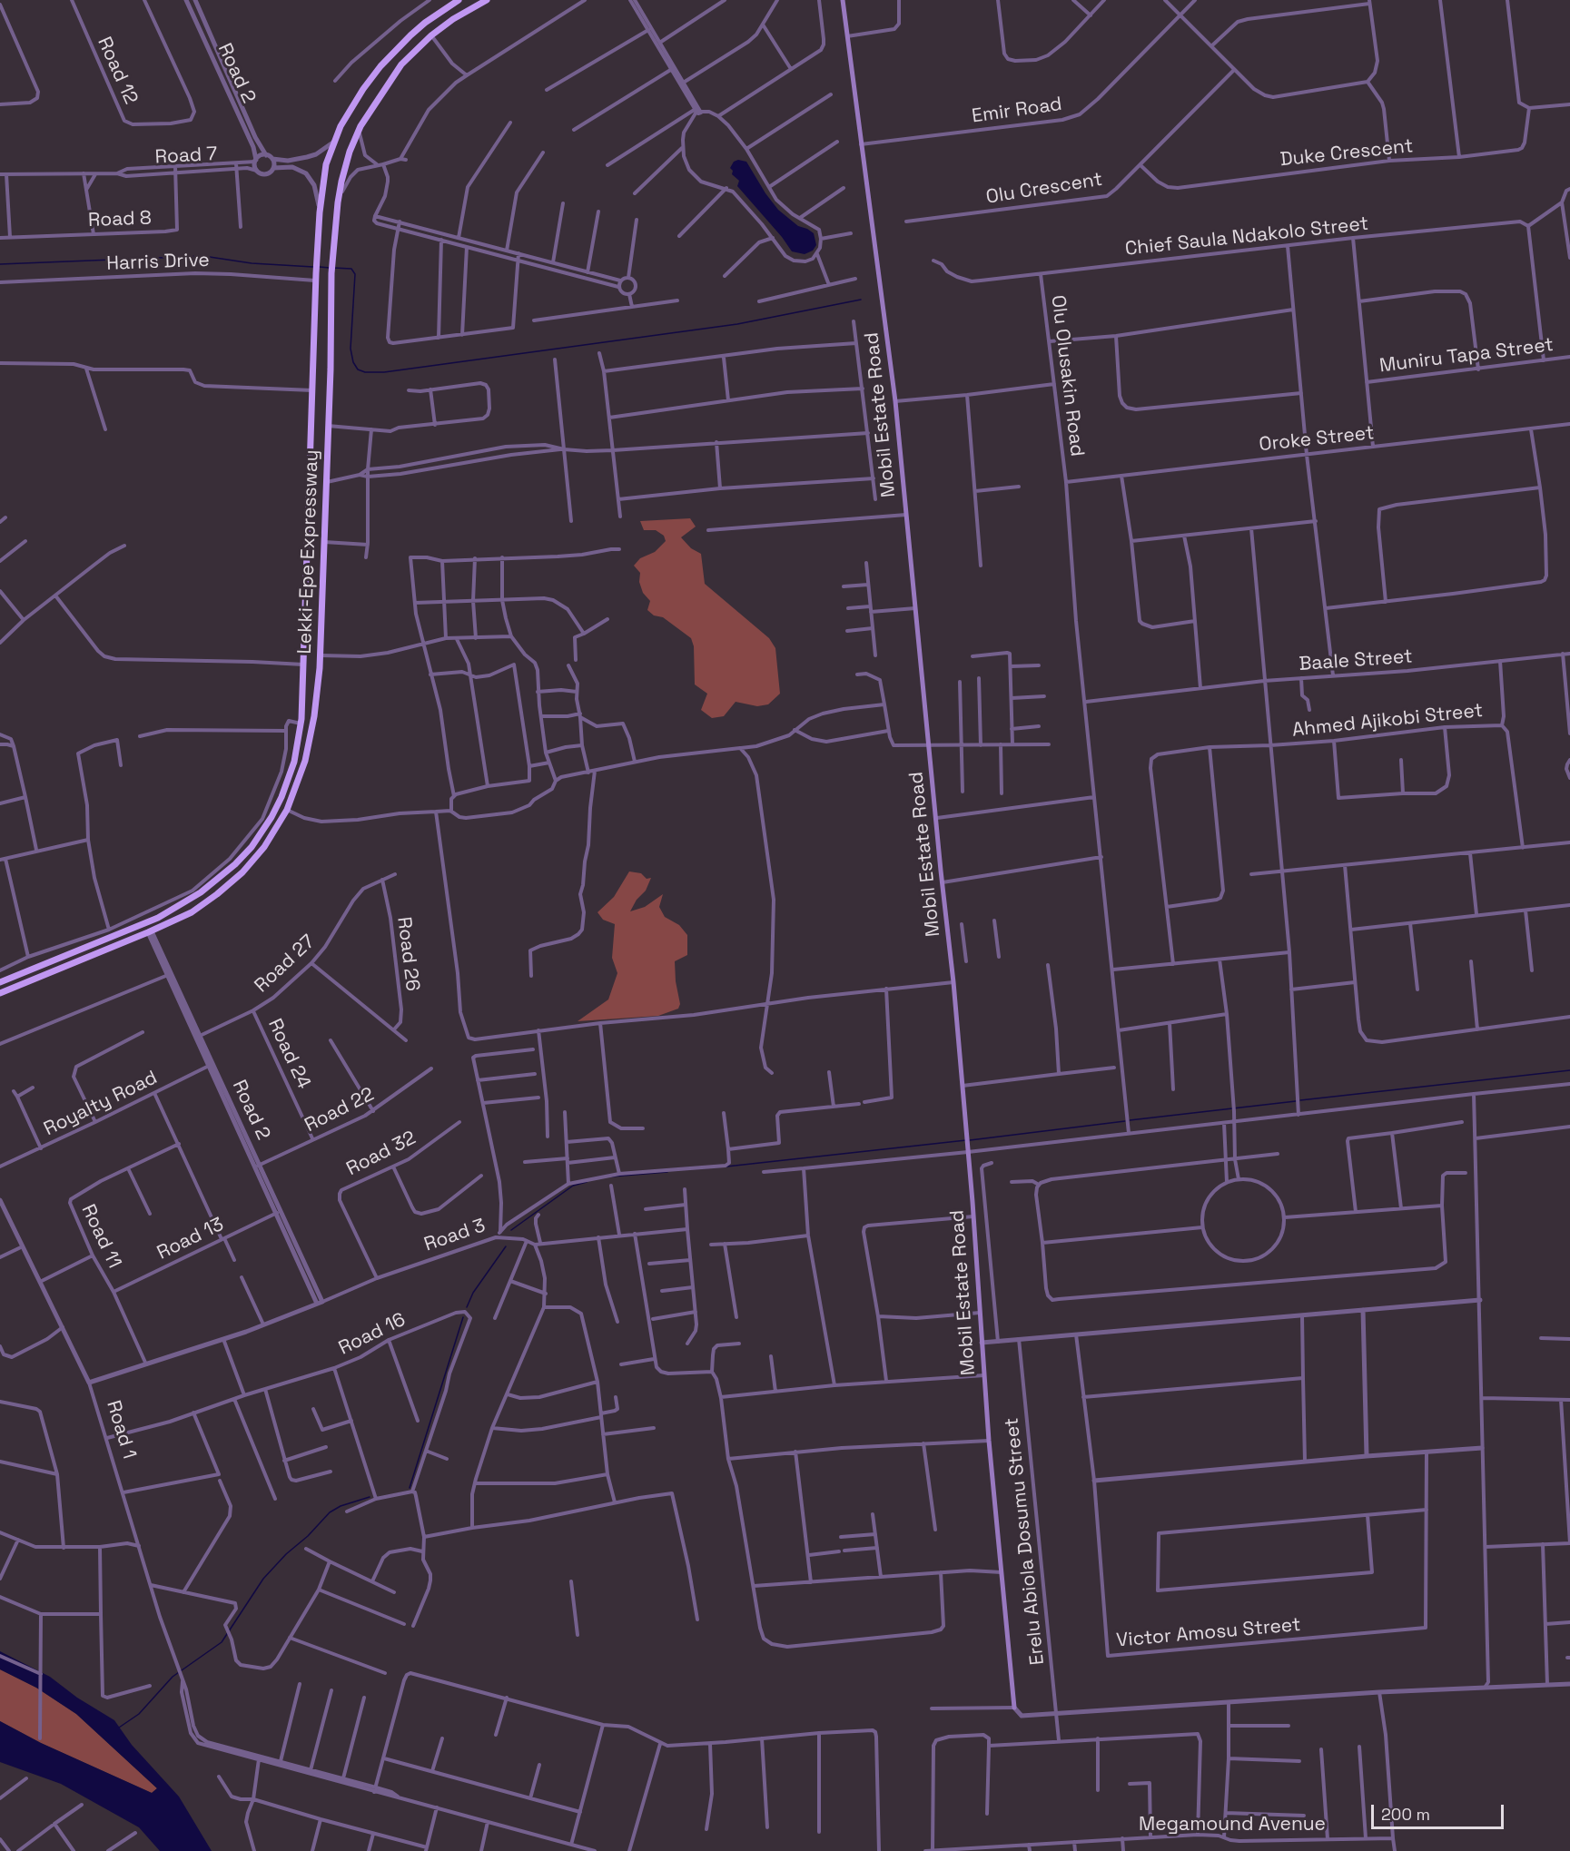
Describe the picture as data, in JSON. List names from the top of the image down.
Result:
{
  "streets": {
    "highway": ["Lekki-Epe Expressway"],
    "main road": ["Mobil Estate Road"],
    "street": [
      "Road 12",
      "Road 2",
      "Emir Road",
      "Duke Crescent",
      "Road 7",
      "Olu Crescent",
      "Road 8",
      "Chief Saula Ndakolo Street",
      "Harris Drive",
      "Muniru Tapa Street",
      "Olu Olusakin Road",
      "Oroke Street",
      "Baale Street",
      "Ahmed Ajikobi Street",
      "Road 26",
      "Road 27",
      "Road 24",
      "Royalty Road",
      "Road 22",
      "Road 32",
      "Road 3",
      "Road 11",
      "Road 13",
      "Road 16",
      "Road 1",
      "Erelu Abiola Dosumu Street",
      "Victor Amosu Street",
      "Megamound Avenue"
    ]
  },
  "crossings": [
    ["Road 2", "Road 7"],
    ["Road 2", "Lekki-Epe Expressway"],
    ["Road 2", "Road 27"],
    ["Road 2", "Royalty Road"],
    ["Road 2", "Road 22"],
    ["Road 2", "Road 3"],
    ["Road 2", "Road 13"],
    ["Emir Road", "Mobil Estate Road"],
    ["Duke Crescent", "Olu Crescent"],
    ["Road 7", "Road 8"],
    ["Chief Saula Ndakolo Street", "Olu Olusakin Road"],
    ["Harris Drive", "Lekki-Epe Expressway"],
    ["Olu Olusakin Road", "Oroke Street"],
    ["Olu Olusakin Road", "Baale Street"],
    ["Road 26", "Road 27"],
    ["Road 27", "Road 24"],
    ["Road 24", "Road 22"],
    ["Road 32", "Road 3"],
    ["Road 3", "Road 11"],
    ["Road 3", "Road 1"],
    ["Road 11", "Road 13"],
    ["Road 16", "Road 1"]
  ],
  "scale_bar": "200 m"
}
